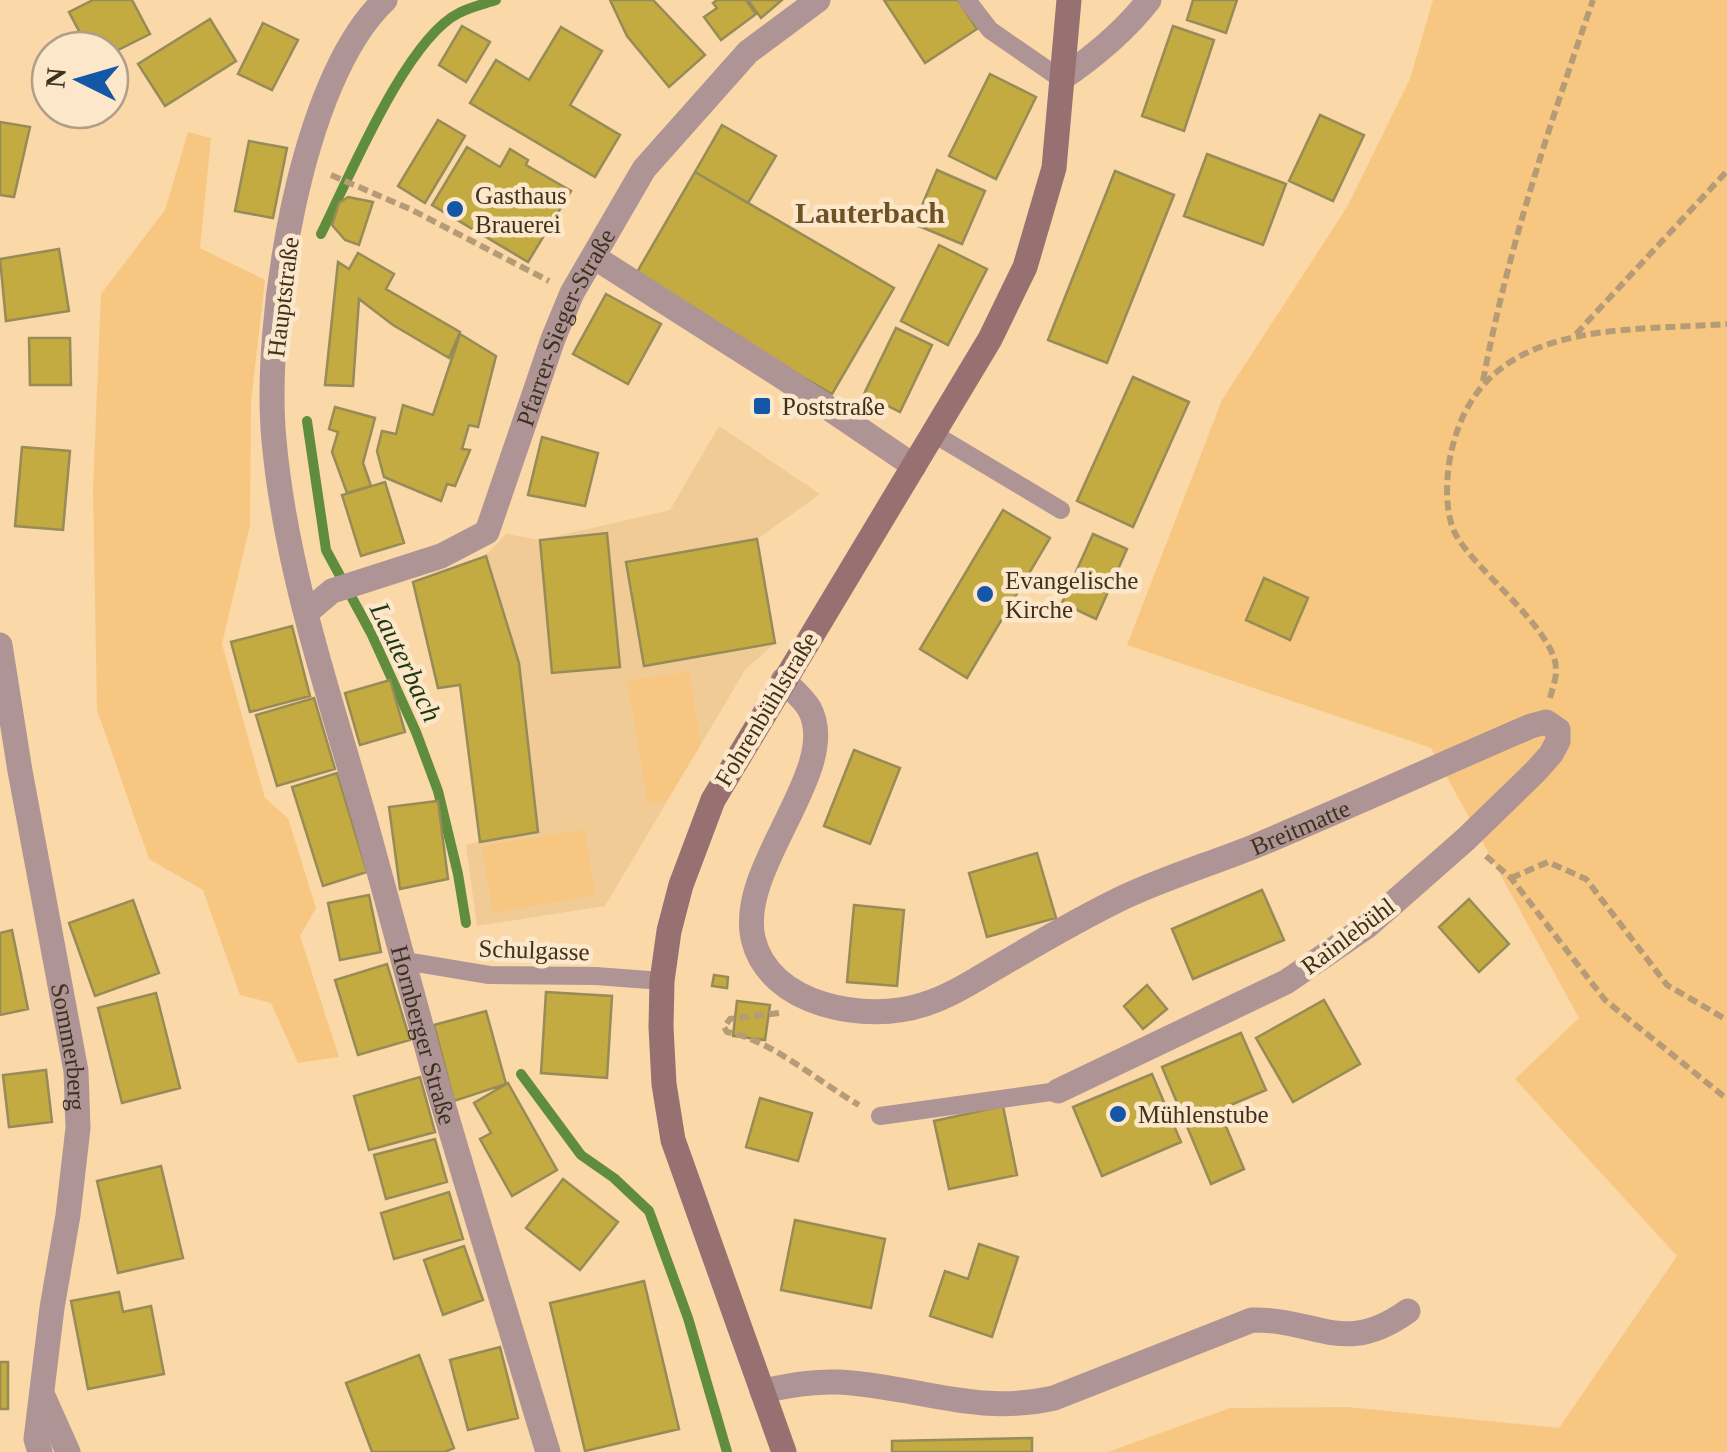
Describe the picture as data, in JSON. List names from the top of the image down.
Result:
{
  "streets": {
    "main road": ["Fohrenbühlstraße"],
    "street": [
      "Hauptstraße",
      "Pfarrer-Sieger-Straße",
      "Breitmatte",
      "Rainlebühl",
      "Hornberger Straße",
      "Sommerberg"
    ],
    "lane": ["Schulgasse"]
  },
  "crossings": [
    ["Hauptstraße", "Pfarrer-Sieger-Straße"],
    ["Hauptstraße", "Hornberger Straße"],
    ["Pfarrer-Sieger-Straße", "Hornberger Straße"],
    ["Fohrenbühlstraße", "Breitmatte"],
    ["Fohrenbühlstraße", "Schulgasse"],
    ["Breitmatte", "Rainlebühl"],
    ["Schulgasse", "Hornberger Straße"]
  ],
  "districts": ["Lauterbach"],
  "water": ["Lauterbach"],
  "places": {
    "other": ["Gasthaus Brauerei", "Evangelische Kirche", "Mühlenstube"],
    "transit": ["Poststraße"]
  },
  "north": "left"
}
